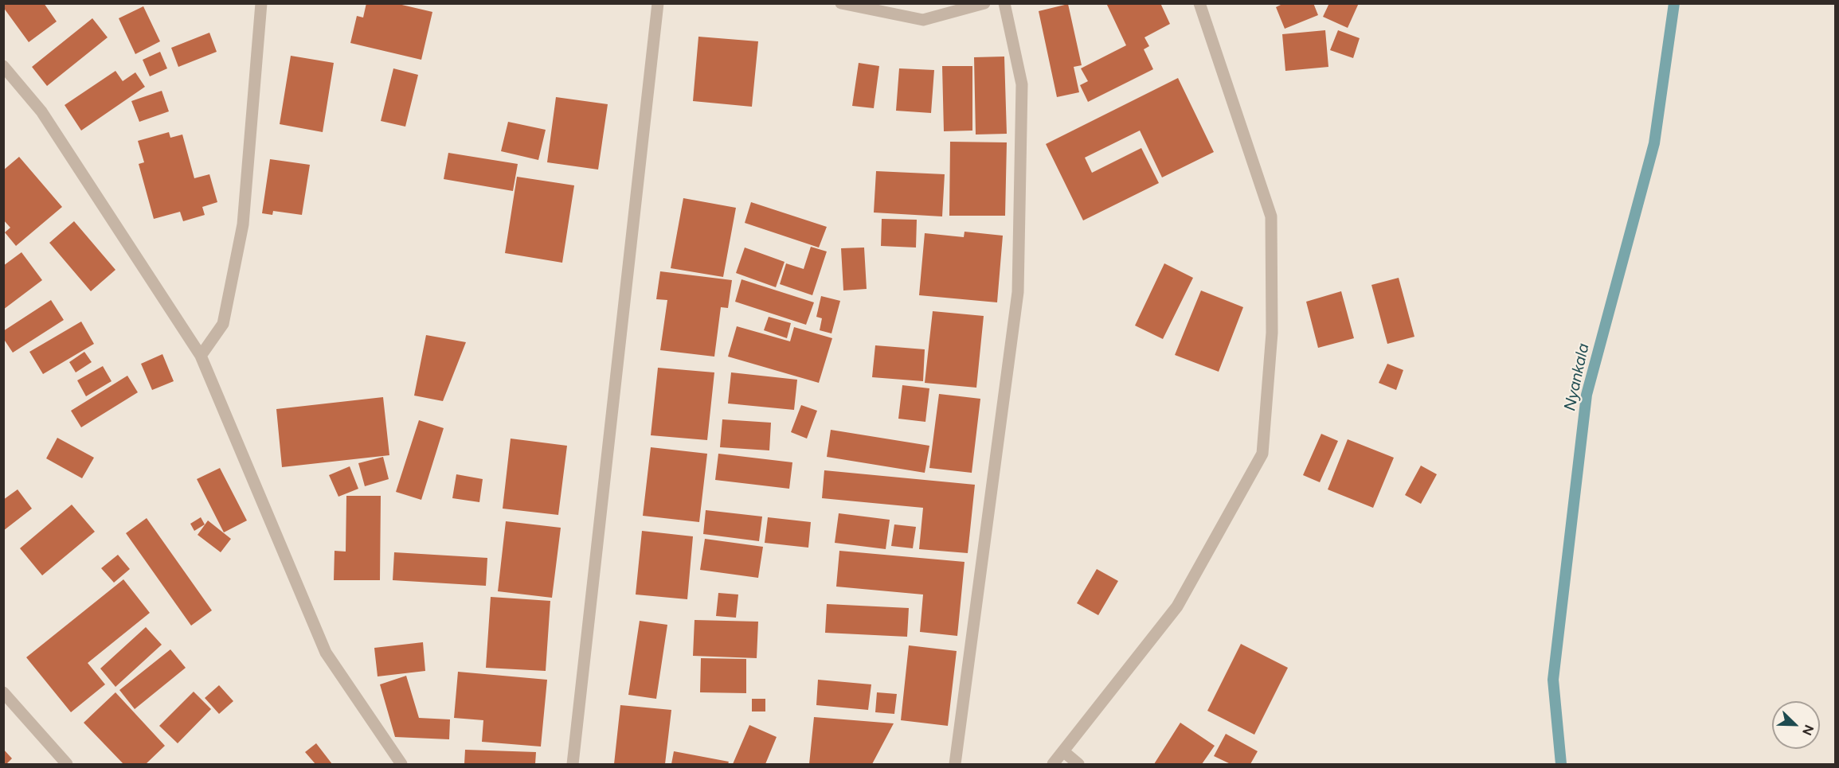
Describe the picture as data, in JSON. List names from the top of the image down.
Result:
{
  "water": ["Nyankala"],
  "north": "bottom right"
}
